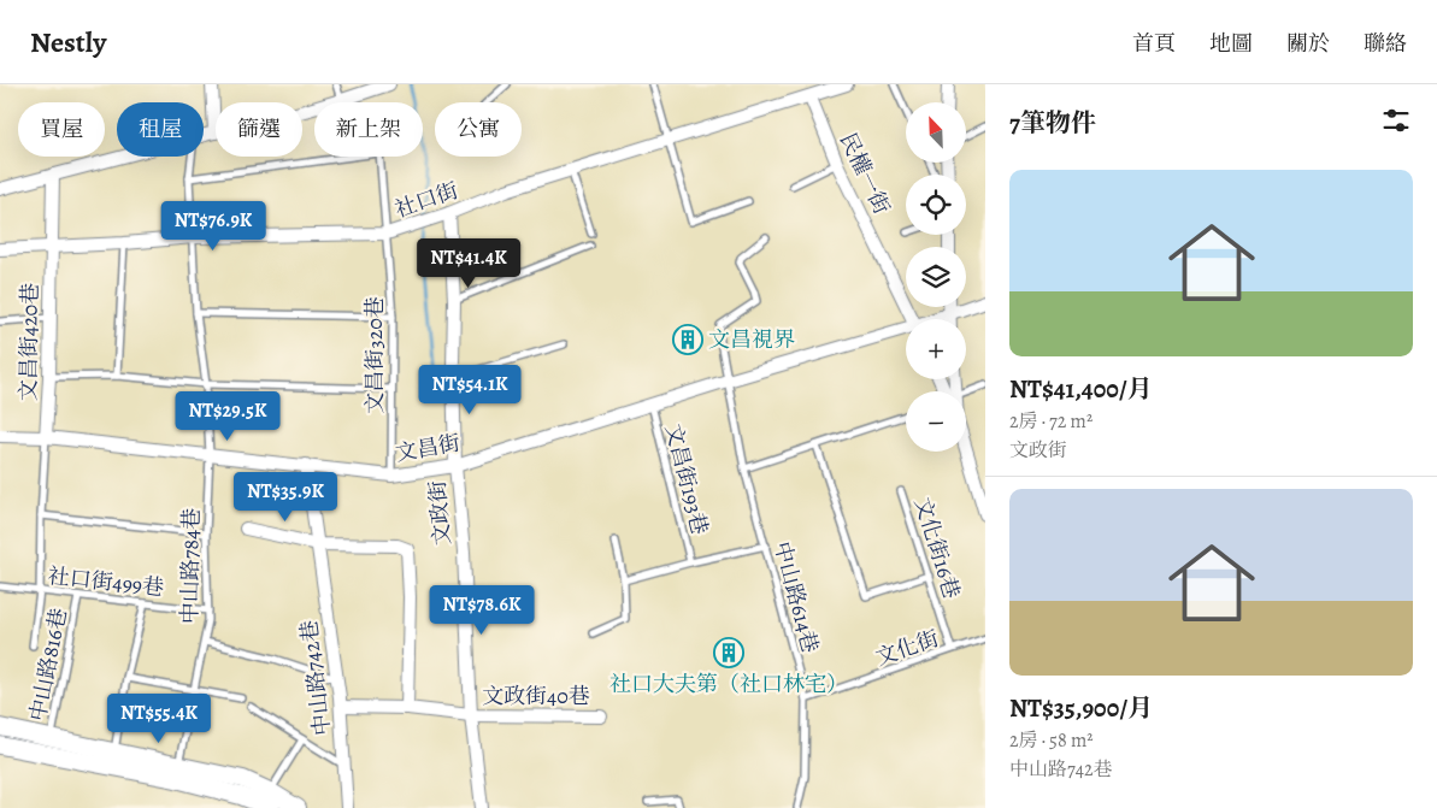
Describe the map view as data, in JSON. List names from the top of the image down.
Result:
{
  "streets": {
    "street": [
      "民權一街",
      "社口街",
      "文昌街420巷",
      "文昌街",
      "文政街",
      "中山路742巷",
      "文政街40巷"
    ],
    "lane": [
      "文昌街320巷",
      "文昌街193巷",
      "文化街16巷",
      "中山路784巷",
      "社口街499巷",
      "中山路614巷",
      "文化街",
      "中山路816巷"
    ]
  },
  "crossings": [
    ["民權一街", "社口街"],
    ["社口街", "文昌街420巷"],
    ["社口街", "文昌街320巷"],
    ["社口街", "文政街"],
    ["社口街", "中山路784巷"],
    ["文昌街420巷", "文昌街"],
    ["文昌街420巷", "中山路816巷"],
    ["文昌街320巷", "文昌街"],
    ["文昌街", "文昌街193巷"],
    ["文昌街", "文政街"],
    ["文昌街", "中山路784巷"],
    ["文昌街", "中山路614巷"],
    ["文昌街", "中山路816巷"],
    ["文昌街", "中山路742巷"],
    ["文政街", "文政街40巷"],
    ["文化街16巷", "文化街"],
    ["中山路784巷", "社口街499巷"],
    ["中山路784巷", "中山路742巷"],
    ["社口街499巷", "中山路816巷"],
    ["中山路614巷", "文化街"],
    ["中山路742巷", "文政街40巷"]
  ],
  "places": {
    "building": ["文昌視界", "社口大夫第（社口林宅）"]
  },
  "north": "top left",
  "page": {
    "header": "Nestly",
    "nav": [
      "首頁",
      "地圖",
      "關於",
      "聯絡"
    ],
    "heading": "7筆物件",
    "map_buttons": ["+", "−"],
    "chip": [
      "買屋",
      "租屋",
      "篩選",
      "新上架",
      "公寓"
    ],
    "list": [
      {
        "name": "NT$41,400/月",
        "note": "2房 · 72 m² · 文政街"
      },
      {
        "name": "NT$35,900/月",
        "note": "2房 · 58 m² · 中山路742巷"
      }
    ],
    "price": [
      "NT$76.9K",
      "NT$41.4K",
      "NT$54.1K",
      "NT$29.5K",
      "NT$35.9K",
      "NT$78.6K",
      "NT$55.4K"
    ]
  }
}
